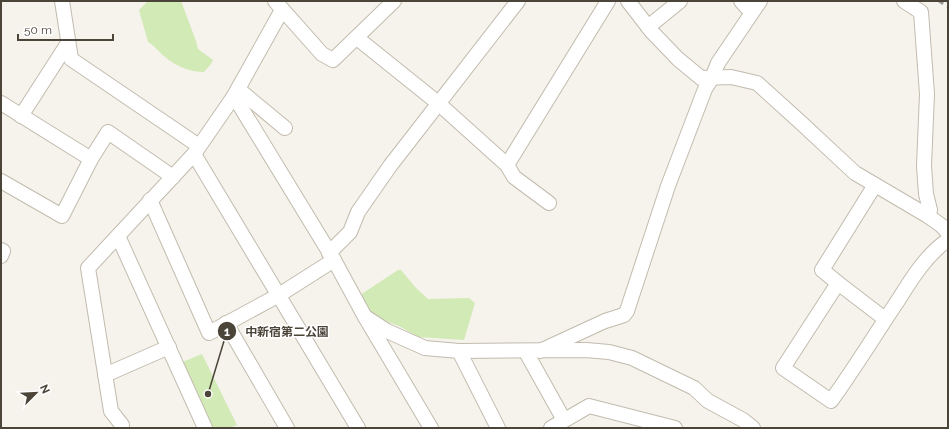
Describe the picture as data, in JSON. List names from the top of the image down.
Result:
{
  "places": ["中新宿第二公園"],
  "scale_bar": "50 m",
  "north": "top right"
}
